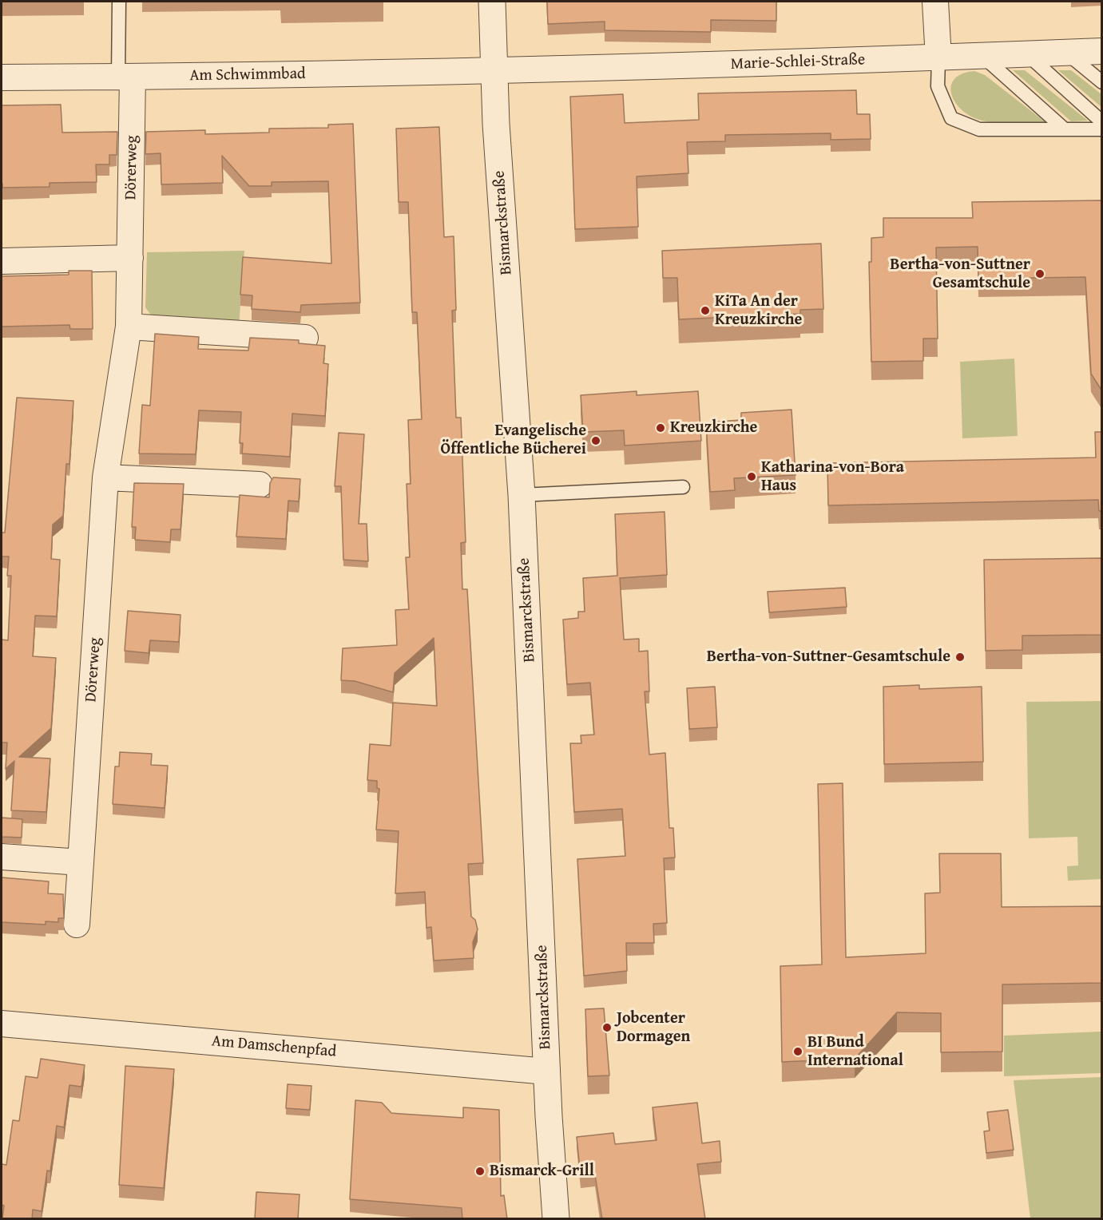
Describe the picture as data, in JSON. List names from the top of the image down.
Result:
{
  "streets": {
    "street": [
      "Marie-Schlei-Straße",
      "Am Schwimmbad",
      "Dörerweg",
      "Bismarckstraße",
      "Am Damschenpfad"
    ]
  },
  "crossings": [
    ["Marie-Schlei-Straße", "Am Schwimmbad"],
    ["Marie-Schlei-Straße", "Bismarckstraße"],
    ["Am Schwimmbad", "Dörerweg"],
    ["Am Schwimmbad", "Bismarckstraße"],
    ["Bismarckstraße", "Am Damschenpfad"]
  ],
  "places": [
    "Bertha-von-Suttner Gesamtschule",
    "KiTa An der Kreuzkirche",
    "Kreuzkirche",
    "Evangelische Öffentliche Bücherei",
    "Katharina-von-Bora Haus",
    "Bertha-von-Suttner-Gesamtschule",
    "Jobcenter Dormagen",
    "BI Bund International",
    "Bismarck-Grill"
  ]
}
